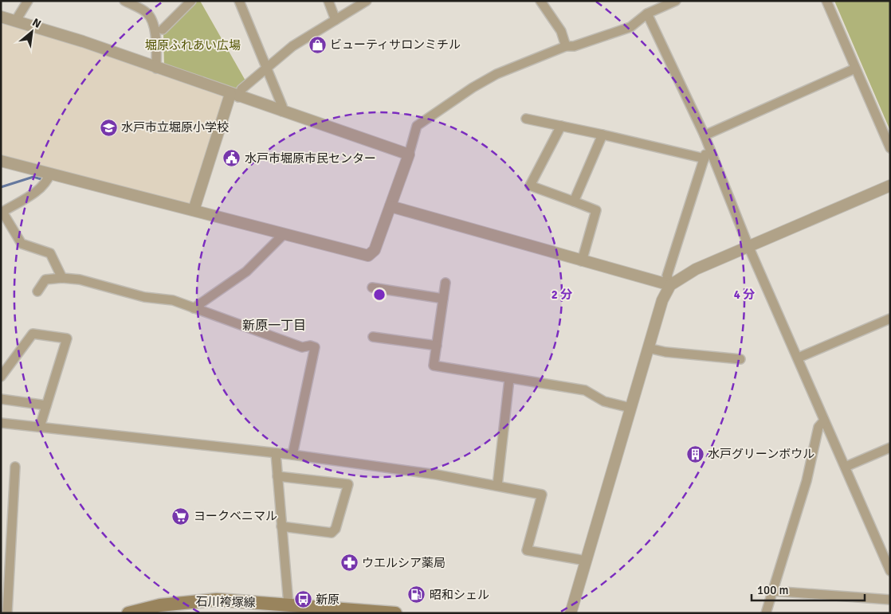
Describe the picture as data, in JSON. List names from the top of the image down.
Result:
{
  "streets": {
    "main road": ["石川袴塚線"]
  },
  "districts": ["新原一丁目"],
  "parks": ["堀原ふれあい広場"],
  "places": {
    "shop": ["ビューティサロンミチル"],
    "school or university": ["水戸市立堀原小学校"],
    "public building": ["水戸市堀原市民センター"],
    "building": ["水戸グリーンボウル"],
    "supermarket": ["ヨークベニマル"],
    "pharmacy": ["ウエルシア薬局"],
    "fuel station": ["昭和シェル"],
    "bus stop": ["新原"]
  },
  "scale_bar": "100 m",
  "north": "top right",
  "rings": ["2 分", "4 分"]
}
